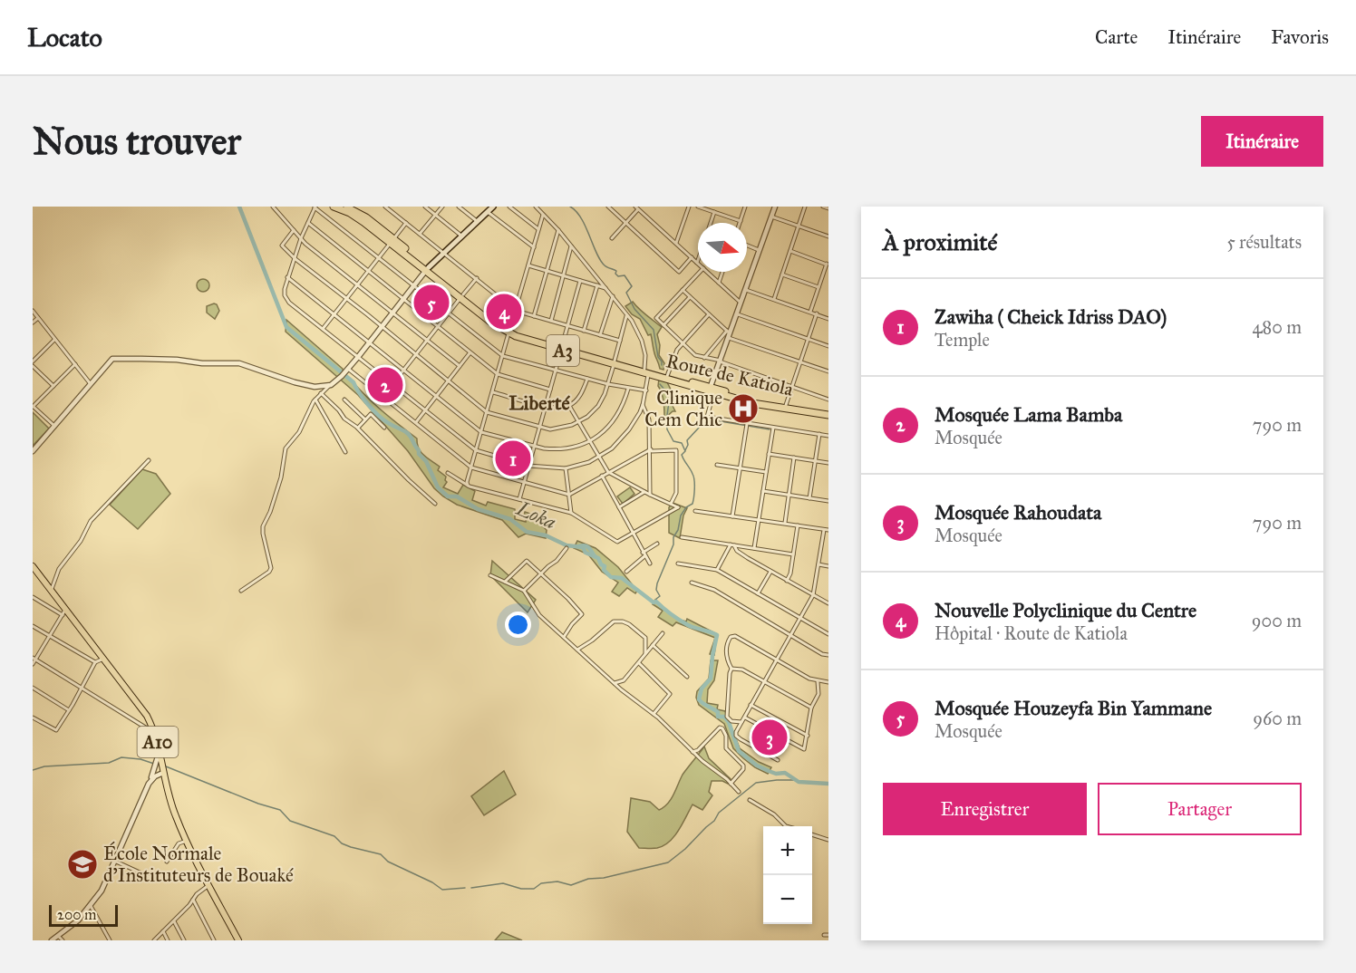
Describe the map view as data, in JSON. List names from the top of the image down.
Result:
{
  "streets": {
    "highway": ["A3", "Route de Katiola"],
    "main road": ["A10"]
  },
  "districts": ["Liberté"],
  "water": ["Loka"],
  "places": {
    "hospital": ["Clinique Cem Chic"],
    "school or university": ["École Normale d'Instituteurs de Bouaké"]
  },
  "scale_bar": "200 m",
  "north": "right",
  "page": {
    "header": "Locato",
    "nav": ["Carte", "Itinéraire", "Favoris"],
    "buttons": [
      "Itinéraire",
      ["Enregistrer", "Partager"]
    ],
    "title": "Nous trouver",
    "heading": ["À proximité", "5 résultats"],
    "list": [
      {
        "mark": "1",
        "name": "Zawiha ( Cheick Idriss DAO)",
        "note": "Temple",
        "value": "480 m"
      },
      {
        "mark": "2",
        "name": "Mosquée Lama Bamba",
        "note": "Mosquée",
        "value": "790 m"
      },
      {
        "mark": "3",
        "name": "Mosquée Rahoudata",
        "note": "Mosquée",
        "value": "790 m"
      },
      {
        "mark": "4",
        "name": "Nouvelle Polyclinique du Centre",
        "note": "Hôpital · Route de Katiola",
        "value": "900 m"
      },
      {
        "mark": "5",
        "name": "Mosquée Houzeyfa Bin Yammane",
        "note": "Mosquée",
        "value": "960 m"
      }
    ],
    "pins": [
      "5",
      "4",
      "2",
      "1",
      "3"
    ],
    "map_buttons": ["+", "−"],
    "scale": "200 m"
  }
}
